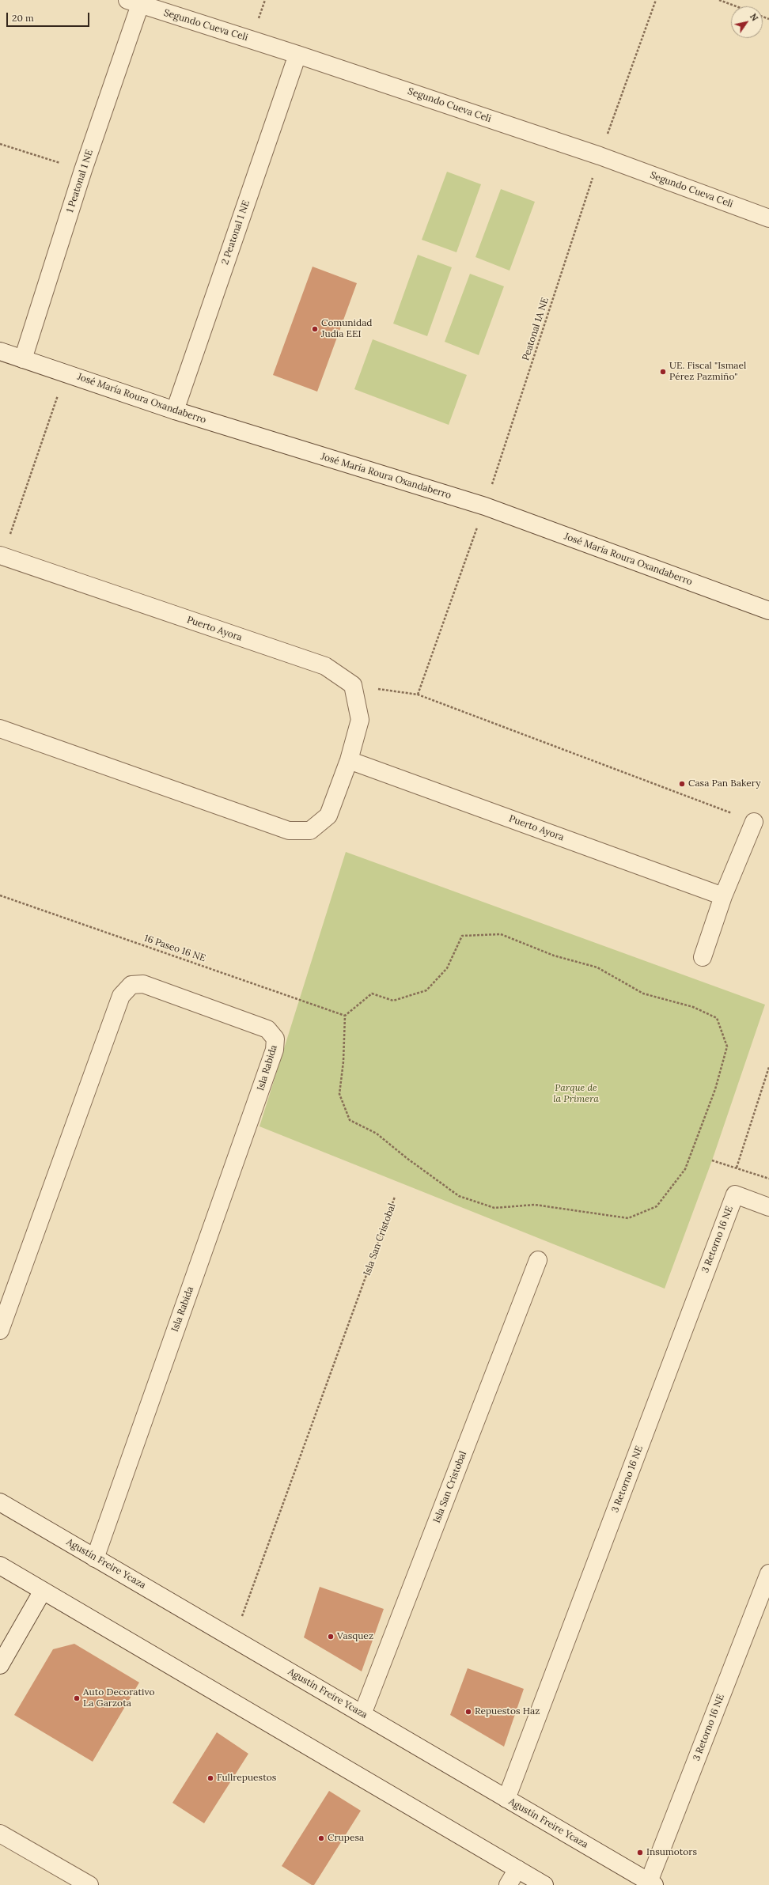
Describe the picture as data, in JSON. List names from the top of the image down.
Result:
{
  "streets": {
    "street": [
      "Segundo Cueva Celi",
      "1 Peatonal 1 NE",
      "2 Peatonal 1 NE",
      "José María Roura Oxandaberro",
      "Puerto Ayora",
      "Isla Rabida",
      "Isla San Cristobal",
      "3 Retorno 16 NE",
      "Agustín Freire Ycaza"
    ],
    "path": ["Peatonal 1A NE", "16 Paseo 16 NE"]
  },
  "crossings": [
    ["Segundo Cueva Celi", "1 Peatonal 1 NE"],
    ["Segundo Cueva Celi", "2 Peatonal 1 NE"],
    ["Segundo Cueva Celi", "Peatonal 1A NE"],
    ["1 Peatonal 1 NE", "José María Roura Oxandaberro"],
    ["2 Peatonal 1 NE", "José María Roura Oxandaberro"],
    ["Peatonal 1A NE", "José María Roura Oxandaberro"],
    ["Isla Rabida", "Agustín Freire Ycaza"],
    ["Isla San Cristobal", "Agustín Freire Ycaza"],
    ["3 Retorno 16 NE", "Agustín Freire Ycaza"]
  ],
  "parks": ["Parque de la Primera"],
  "places": [
    "Comunidad Judia EEI",
    "UE. Fiscal \"Ismael Pérez Pazmiño\"",
    "Casa Pan Bakery",
    "Vasquez",
    "Auto Decorativo La Garzota",
    "Repuestos Haz",
    "Fullrepuestos",
    "Crupesa",
    "Insumotors"
  ],
  "scale_bar": "20 m",
  "north": "top right"
}
